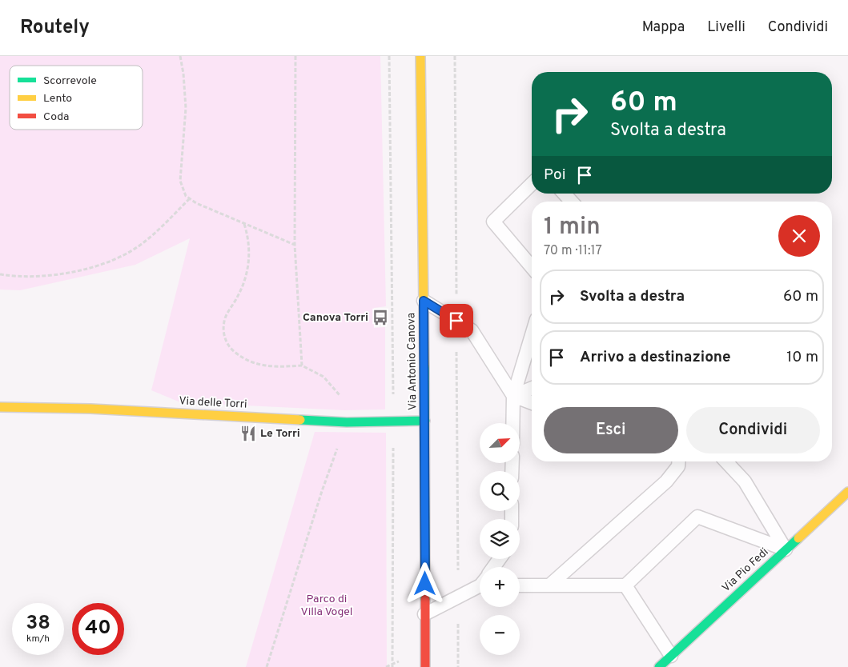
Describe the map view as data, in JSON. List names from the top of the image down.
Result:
{
  "streets": {
    "street": ["Via Antonio Canova", "Via delle Torri", "Via Pio Fedi"]
  },
  "crossings": [
    ["Via Antonio Canova", "Via delle Torri"]
  ],
  "parks": ["Parco di Villa Vogel"],
  "places": {
    "bus stop": ["Canova Torri"],
    "restaurant": ["Le Torri"]
  },
  "legend": ["Scorrevole", "Lento", "Coda"],
  "north": "top right",
  "page": {
    "header": "Routely",
    "nav": ["Mappa", "Livelli", "Condividi"],
    "turn": ["60 m", "Svolta a destra"],
    "then": "Poi",
    "heading": ["1 min", "70 m · 11:17"],
    "list": [
      {
        "name": "Svolta a destra",
        "value": "60 m"
      },
      {
        "name": "Arrivo a destinazione",
        "value": "10 m"
      }
    ],
    "buttons": ["Esci", "Condividi"],
    "map_buttons": ["+", "−"],
    "speed": "38 km/h",
    "limit": "40"
  }
}
